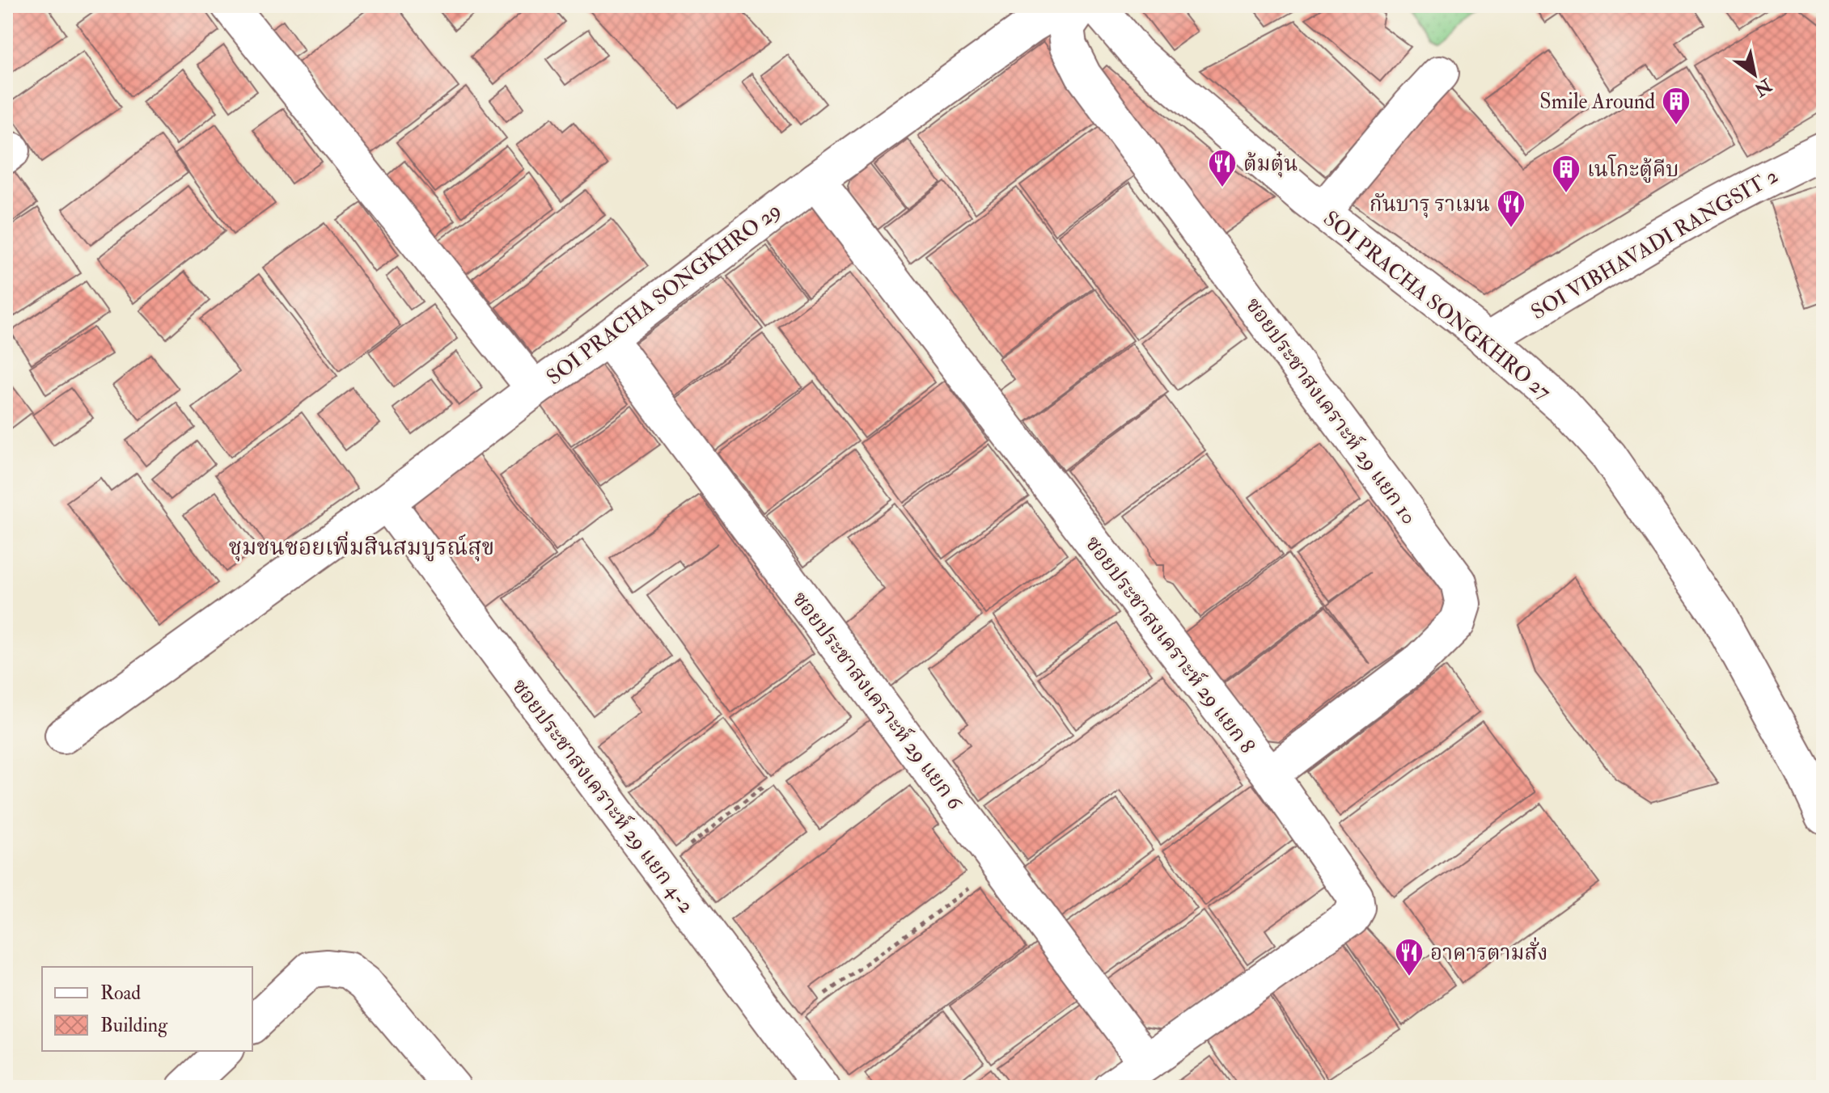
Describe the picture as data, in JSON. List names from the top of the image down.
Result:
{
  "streets": {
    "street": [
      "SOI VIBHAVADI RANGSIT 2",
      "SOI PRACHA SONGKHRO 29",
      "SOI PRACHA SONGKHRO 27",
      "ซอยประชาสงเคราะห์ 29 แยก 10",
      "ซอยประชาสงเคราะห์ 29 แยก 8",
      "ซอยประชาสงเคราะห์ 29 แยก 6",
      "ซอยประชาสงเคราะห์ 29 แยก 4-2"
    ]
  },
  "crossings": [
    ["SOI VIBHAVADI RANGSIT 2", "SOI PRACHA SONGKHRO 27"],
    ["SOI PRACHA SONGKHRO 29", "ซอยประชาสงเคราะห์ 29 แยก 8"],
    ["SOI PRACHA SONGKHRO 29", "ซอยประชาสงเคราะห์ 29 แยก 6"],
    ["ซอยประชาสงเคราะห์ 29 แยก 10", "ซอยประชาสงเคราะห์ 29 แยก 8"],
    ["ซอยประชาสงเคราะห์ 29 แยก 8", "ซอยประชาสงเคราะห์ 29 แยก 6"]
  ],
  "districts": ["ชุมชนซอยเพิ่มสินสมบูรณ์สุข"],
  "places": {
    "building": ["Smile Around", "เนโกะตู้คีบ"],
    "restaurant": ["ต้มตุ๋น", "กันบารุ ราเมน", "อาคารตามสั่ง"]
  },
  "legend": ["Road", "Building"],
  "north": "bottom right"
}
